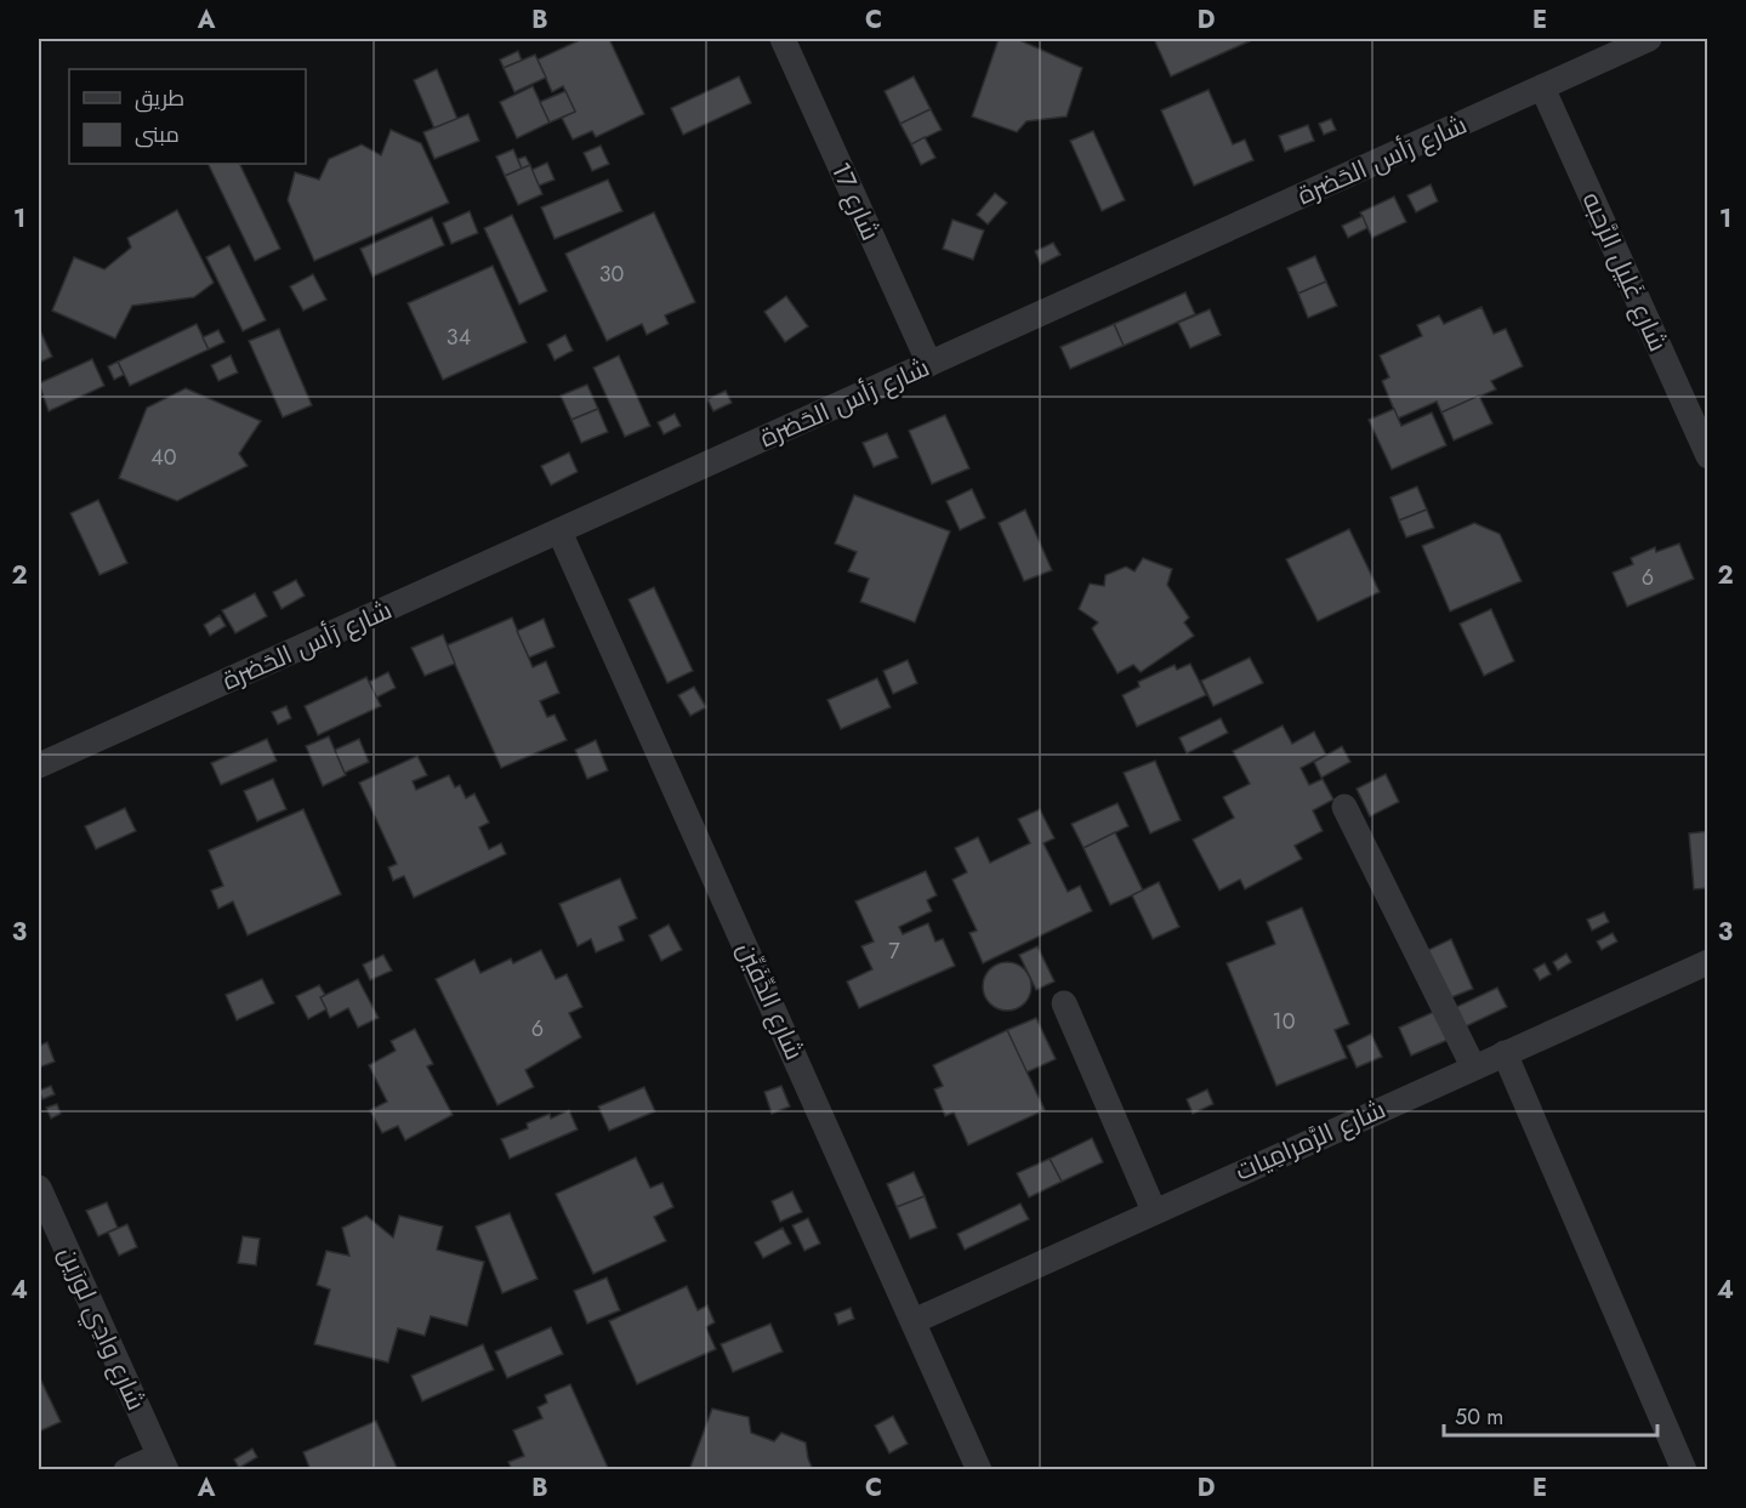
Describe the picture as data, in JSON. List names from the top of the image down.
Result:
{
  "streets": {
    "street": [
      "شارع رَأس الحَضرة",
      "شارع 17",
      "شارع غَلِيل الرَّحبه",
      "شارع الدِّفَيِّن",
      "شارع الرَّمرامِيات",
      "شارع وادِي لورَين"
    ]
  },
  "crossings": [
    ["شارع رَأس الحَضرة", "شارع 17"],
    ["شارع رَأس الحَضرة", "شارع غَلِيل الرَّحبه"],
    ["شارع رَأس الحَضرة", "شارع الدِّفَيِّن"],
    ["شارع الدِّفَيِّن", "شارع الرَّمرامِيات"]
  ],
  "house_numbers": [
    "30",
    "34",
    "40",
    "6",
    "7",
    "10",
    "6"
  ],
  "legend": ["طريق", "مبنى"],
  "scale_bar": "50 m",
  "grid": {
    "columns": [
      "A",
      "B",
      "C",
      "D",
      "E"
    ],
    "rows": [
      "1",
      "2",
      "3",
      "4"
    ]
  }
}
